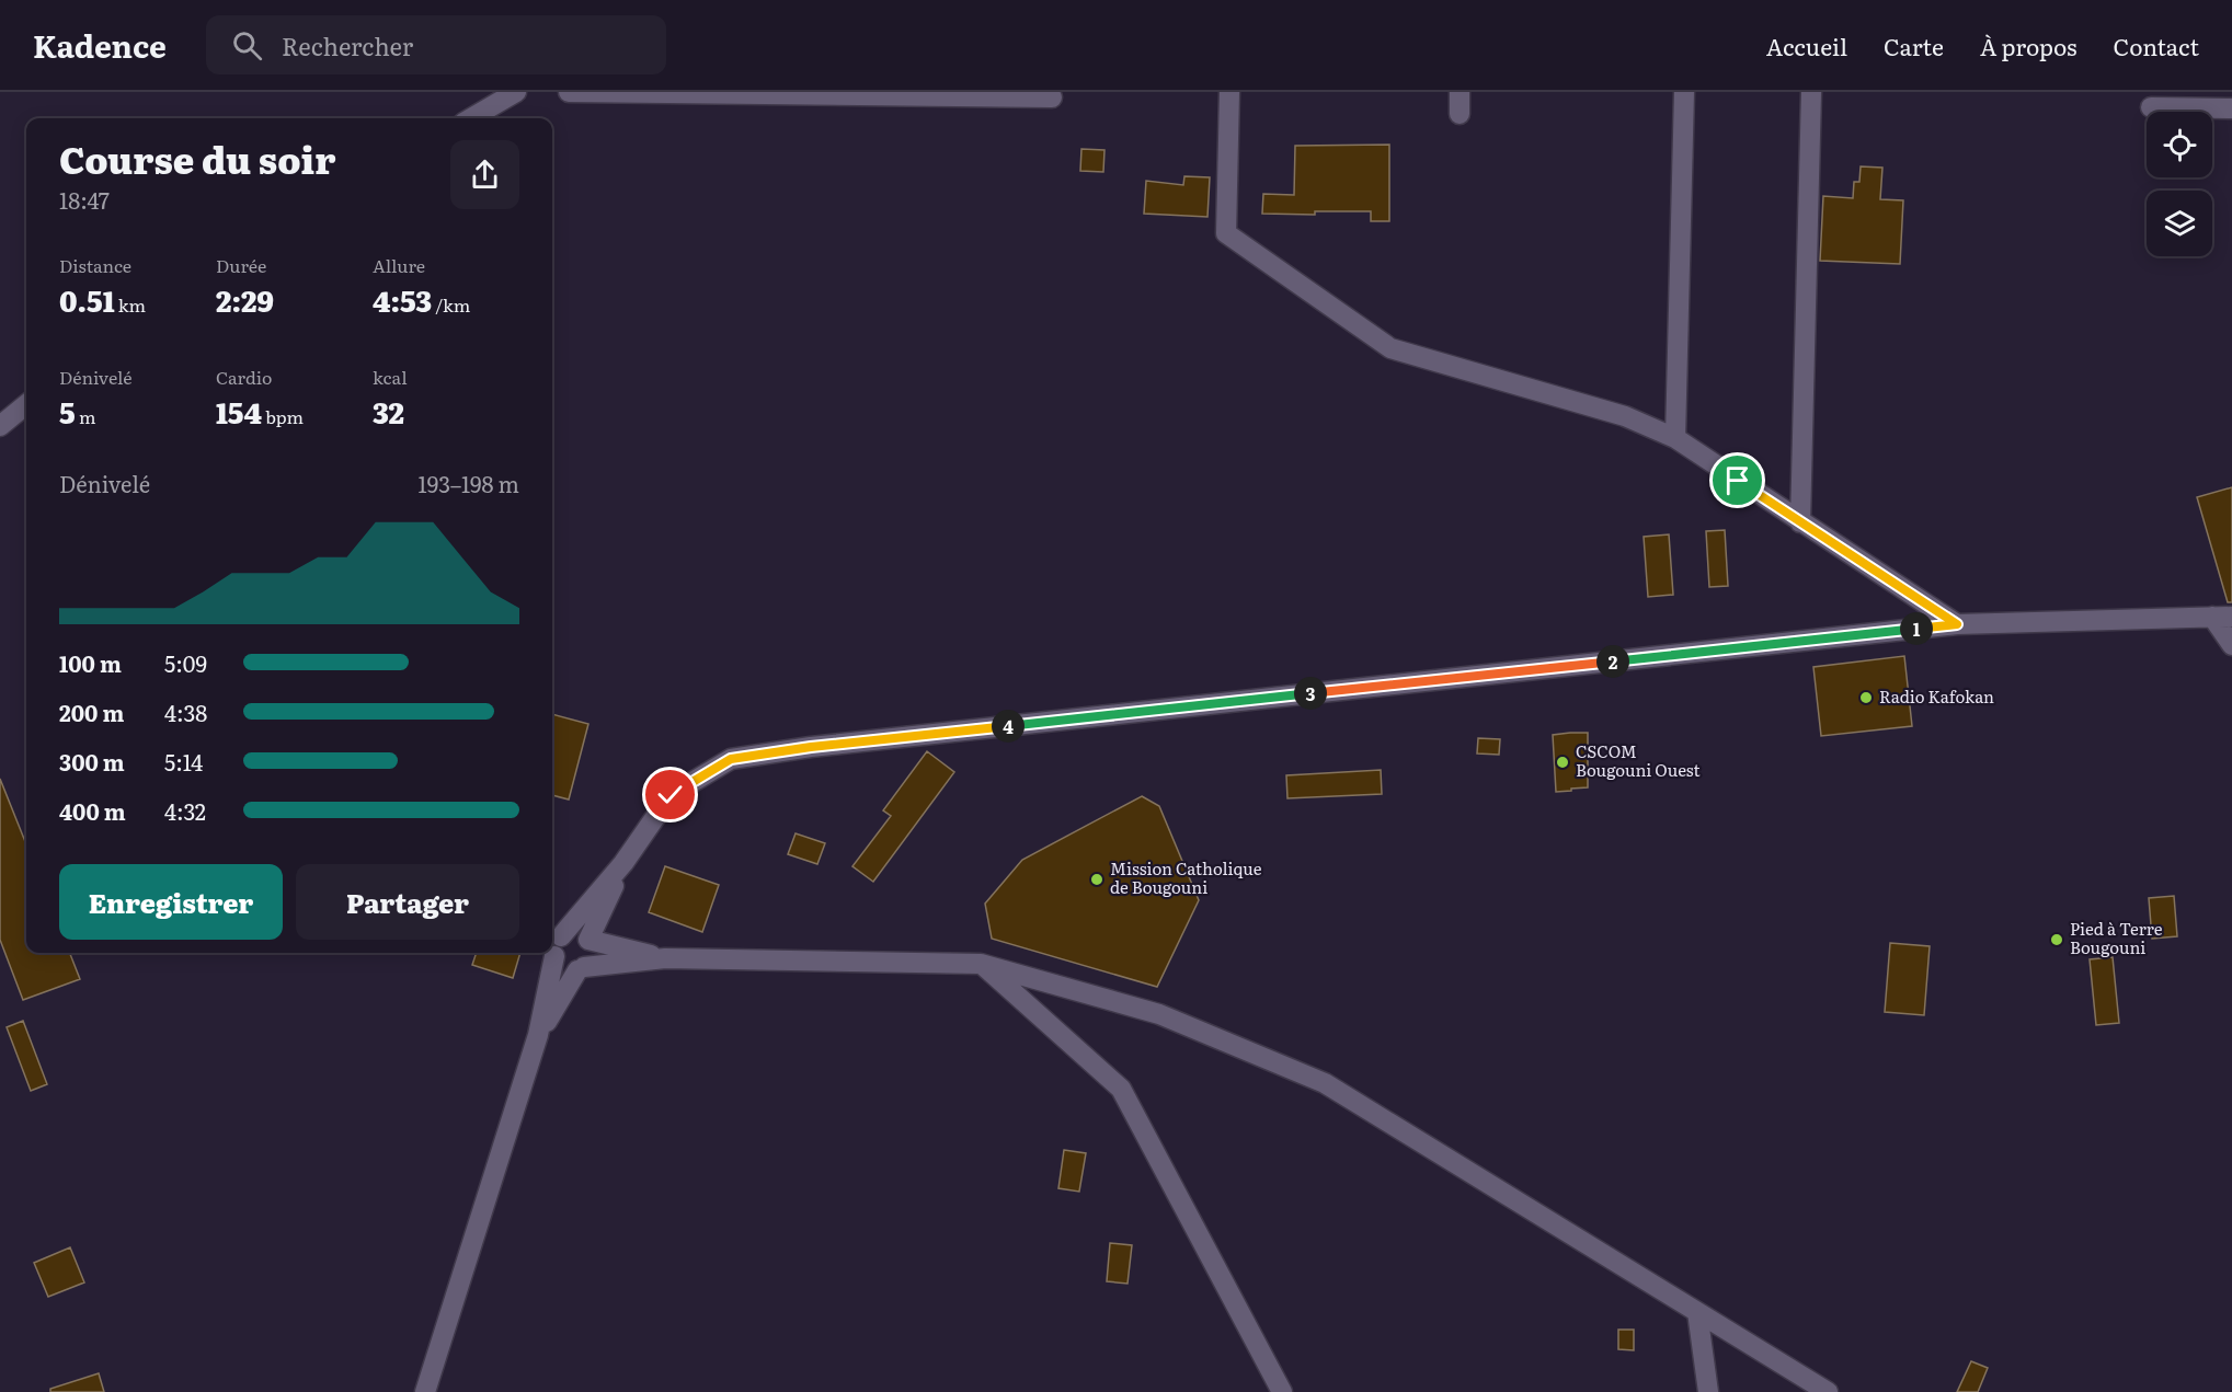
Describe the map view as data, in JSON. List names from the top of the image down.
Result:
{
  "places": [
    "Radio Kafokan",
    "CSCOM Bougouni Ouest",
    "Mission Catholique de Bougouni",
    "Pied à Terre Bougouni"
  ],
  "page": {
    "header": "Kadence",
    "search": "Rechercher",
    "nav": [
      "Accueil",
      "Carte",
      "À propos",
      "Contact"
    ],
    "heading": ["Course du soir", "18:47"],
    "stats": [
      ["Distance", "0.51 km"],
      ["Durée", "2:29"],
      ["Allure", "4:53 /km"],
      ["Dénivelé", "5 m"],
      ["Cardio", "154 bpm"],
      ["kcal", "32"]
    ],
    "chart": ["Dénivelé", "193–198 m"],
    "pins": [
      "1",
      "2",
      "3",
      "4"
    ],
    "list": [
      {
        "name": "100 m",
        "note": "5:09"
      },
      {
        "name": "200 m",
        "note": "4:38"
      },
      {
        "name": "300 m",
        "note": "5:14"
      },
      {
        "name": "400 m",
        "note": "4:32"
      }
    ],
    "buttons": ["Enregistrer", "Partager"]
  }
}
